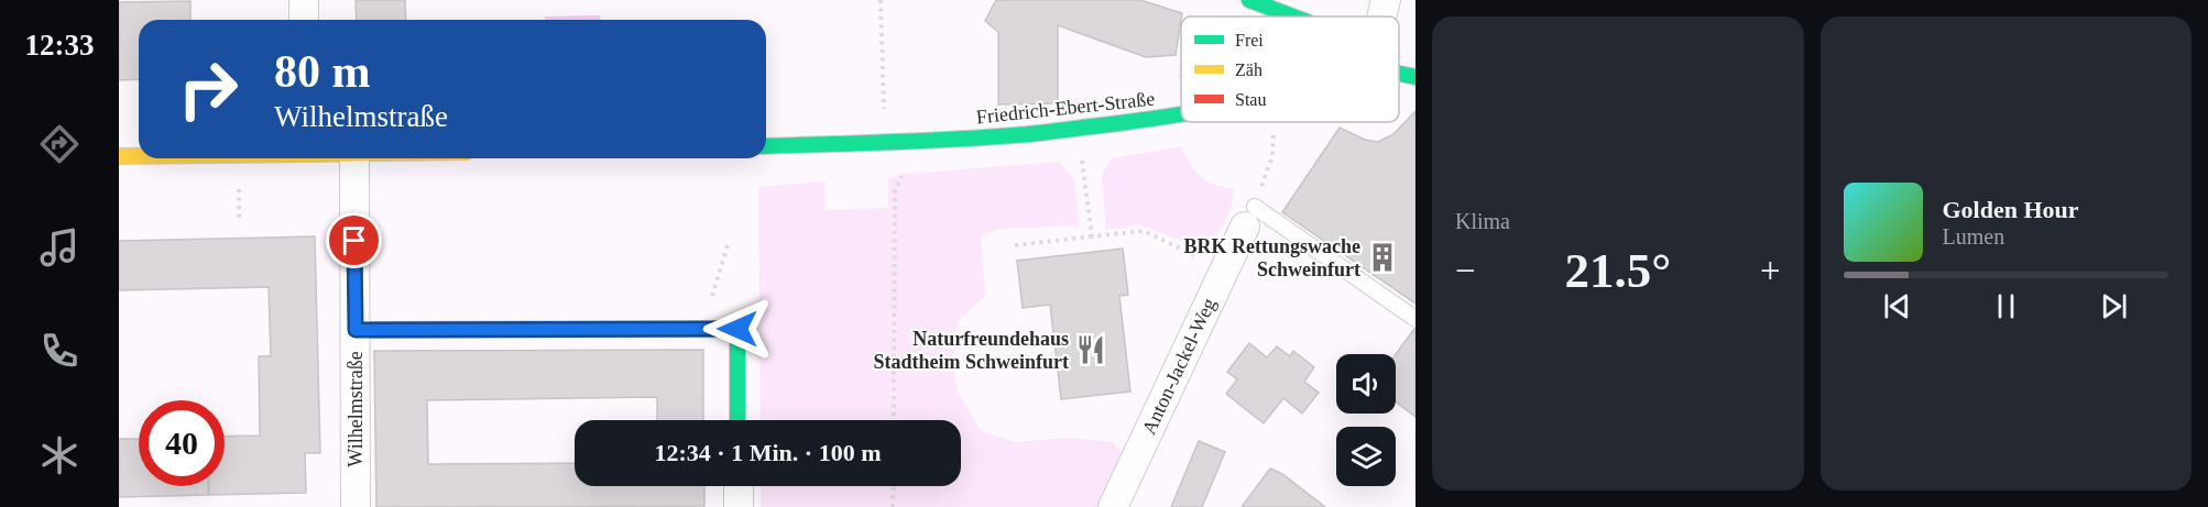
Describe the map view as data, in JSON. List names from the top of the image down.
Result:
{
  "streets": {
    "main road": ["Friedrich-Ebert-Straße"],
    "street": ["Anton-Jackel-Weg", "Wilhelmstraße"]
  },
  "places": {
    "building": ["BRK Rettungswache Schweinfurt"],
    "restaurant": ["Naturfreundehaus Stadtheim Schweinfurt"]
  },
  "legend": ["Frei", "Zäh", "Stau"],
  "page": {
    "tabs": "12:33",
    "tile": "Klima",
    "turn": ["80 m", "Wilhelmstraße"],
    "song": ["Golden Hour", "Lumen"],
    "heat": ["−", "21.5°", "+"],
    "limit": "40",
    "trip": "12:34 · 1 Min. · 100 m"
  }
}
